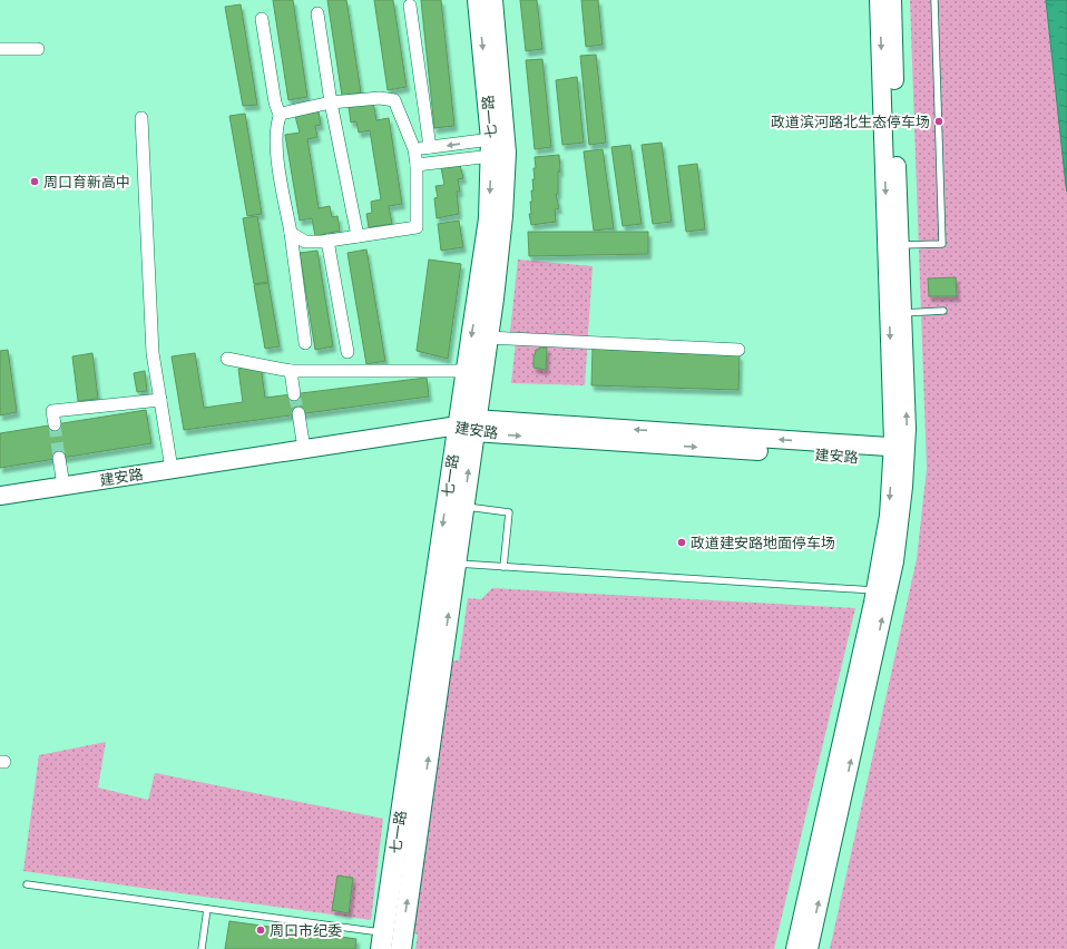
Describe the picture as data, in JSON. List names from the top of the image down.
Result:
{
  "streets": {
    "main road": ["七一路", "建安路"]
  },
  "crossings": [
    ["七一路", "建安路"]
  ],
  "places": [
    "政道滨河路北生态停车场",
    "周口育新高中",
    "政道建安路地面停车场",
    "周口市纪委"
  ]
}
